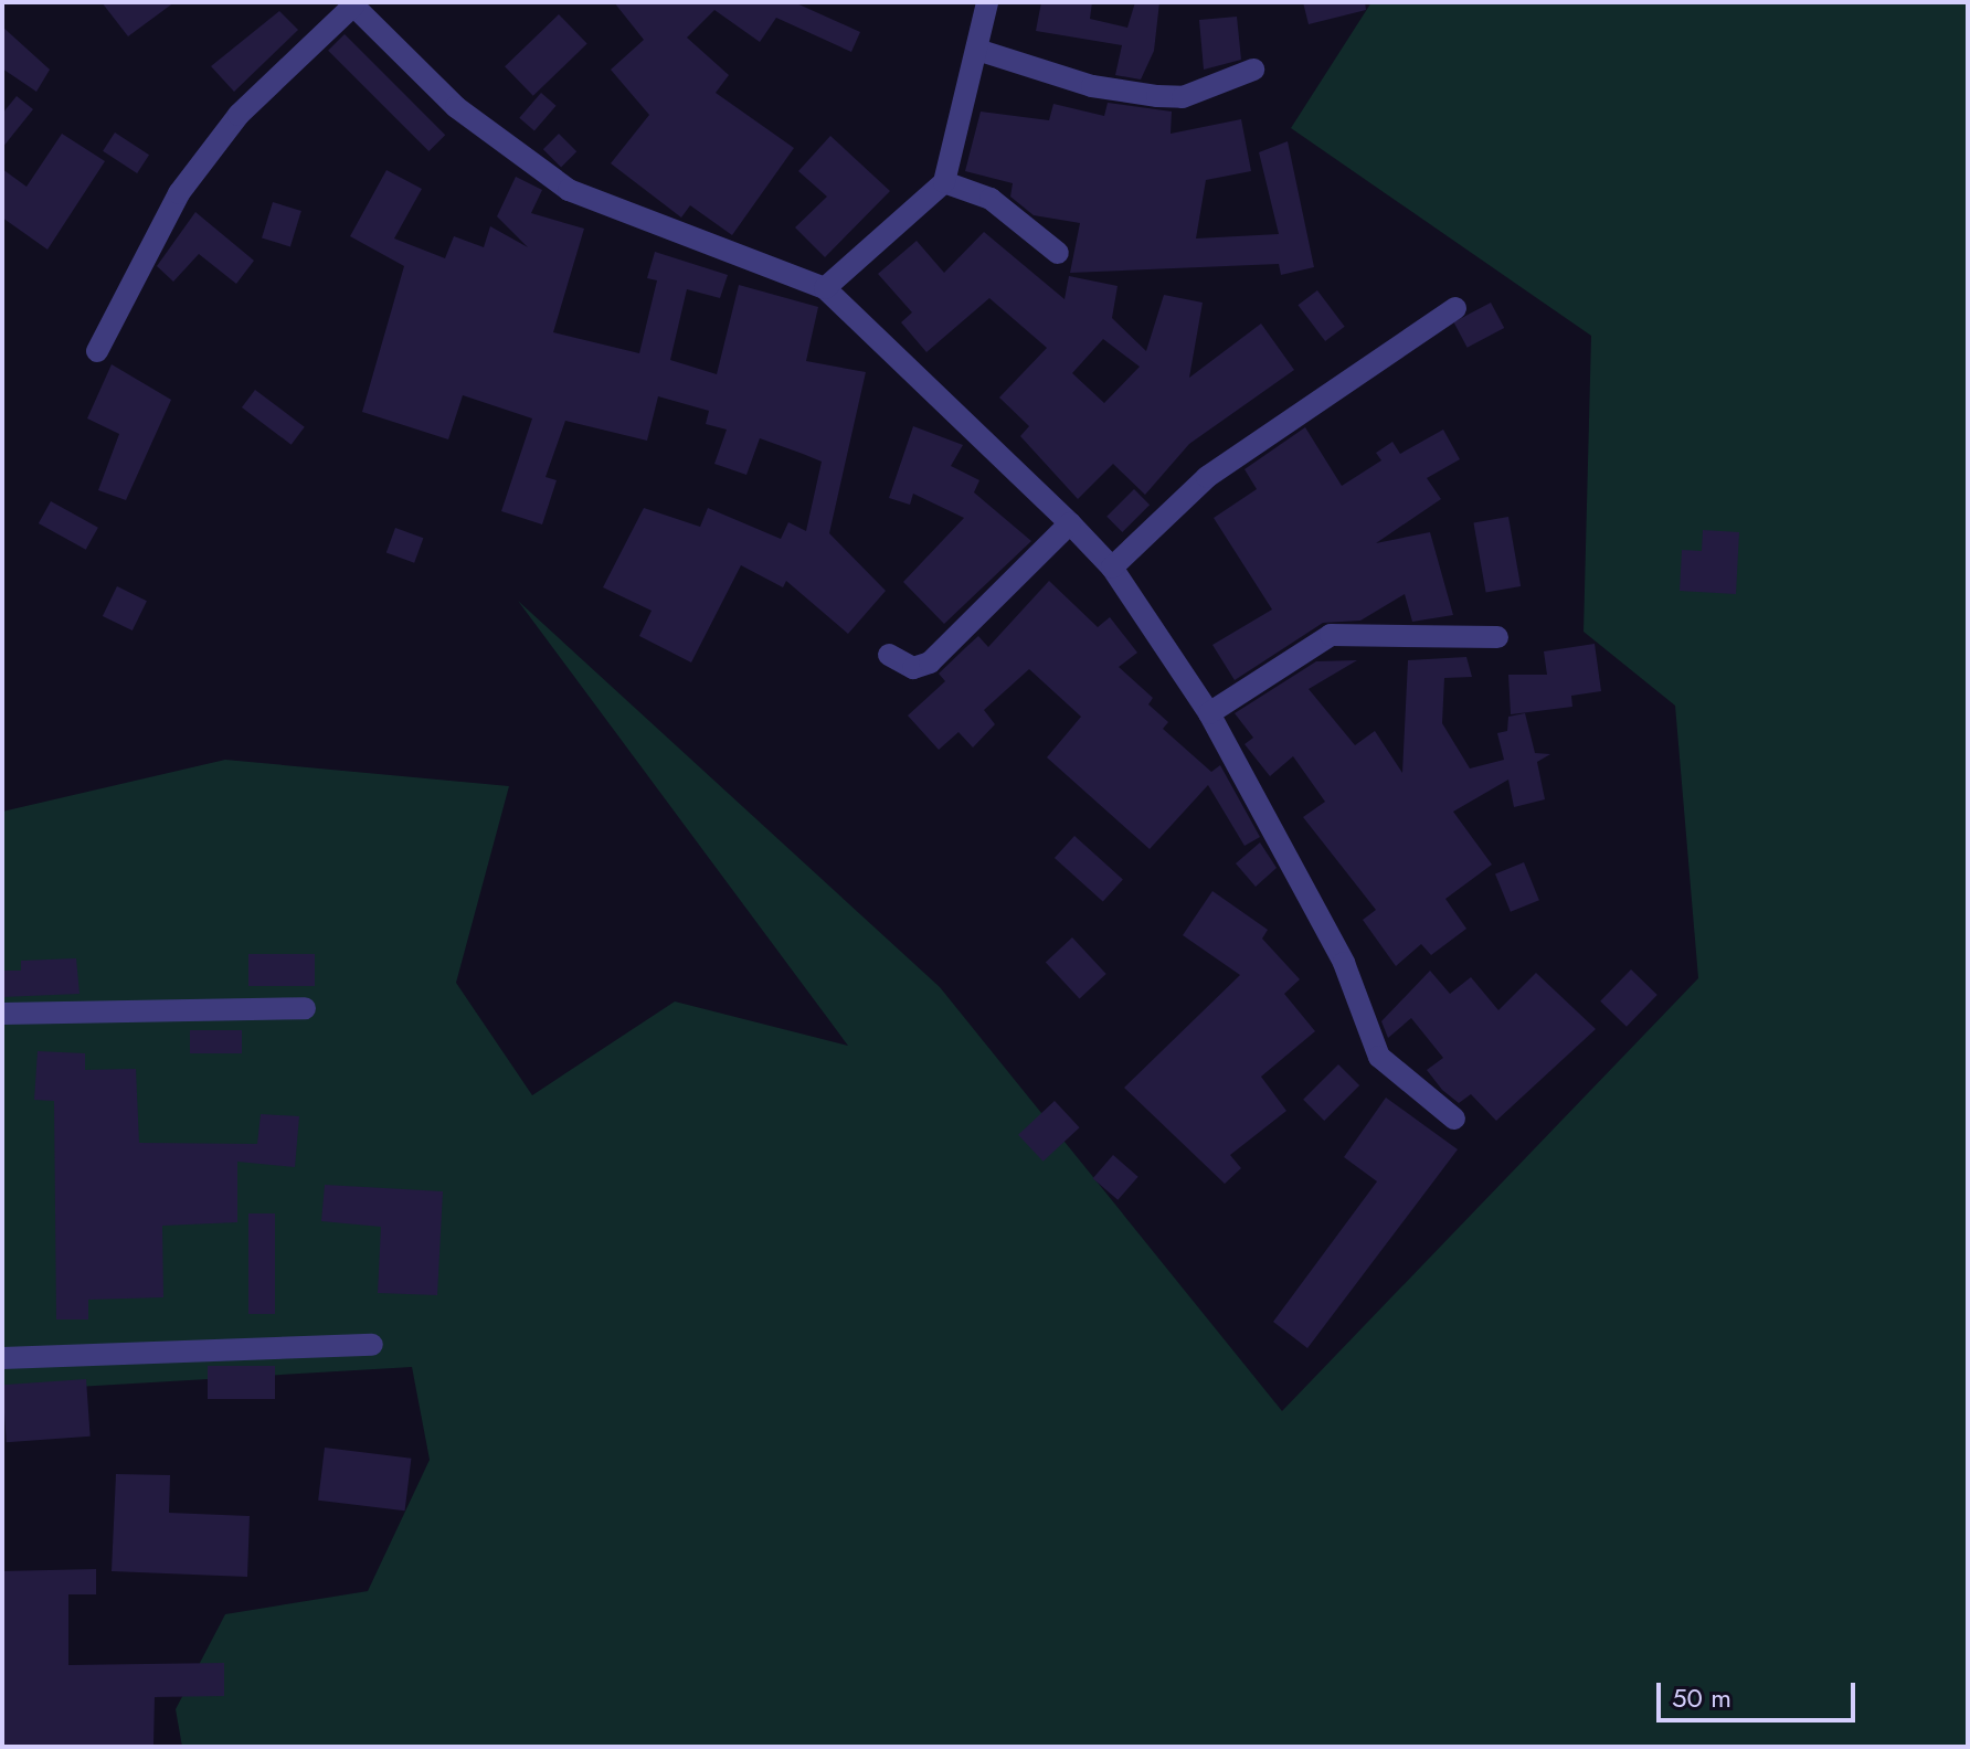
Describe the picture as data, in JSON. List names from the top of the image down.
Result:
{
  "scale_bar": "50 m"
}
